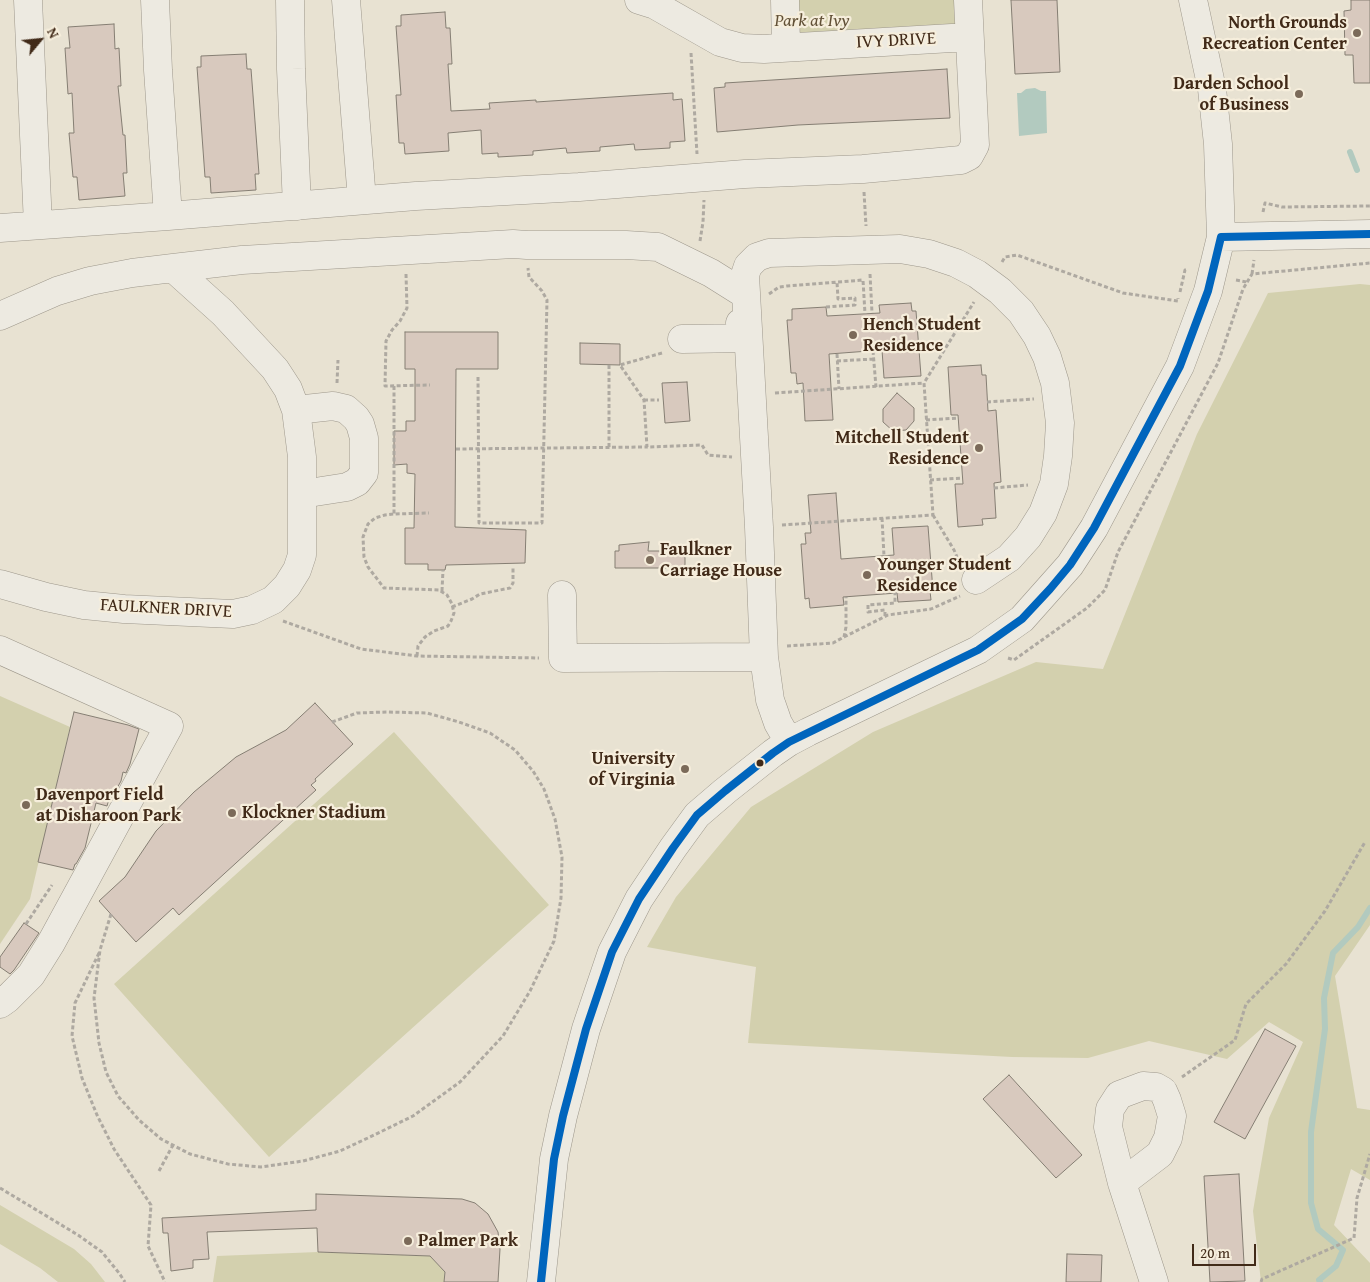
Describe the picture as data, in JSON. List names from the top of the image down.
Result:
{
  "streets": {
    "street": ["IVY DRIVE", "FAULKNER DRIVE"]
  },
  "parks": ["Park at Ivy"],
  "places": [
    "North Grounds Recreation Center",
    "Darden School of Business",
    "Hench Student Residence",
    "Mitchell Student Residence",
    "Faulkner Carriage House",
    "Younger Student Residence",
    "University of Virginia",
    "Davenport Field at Disharoon Park",
    "Klockner Stadium",
    "Palmer Park"
  ],
  "scale_bar": "20 m",
  "north": "top right"
}
